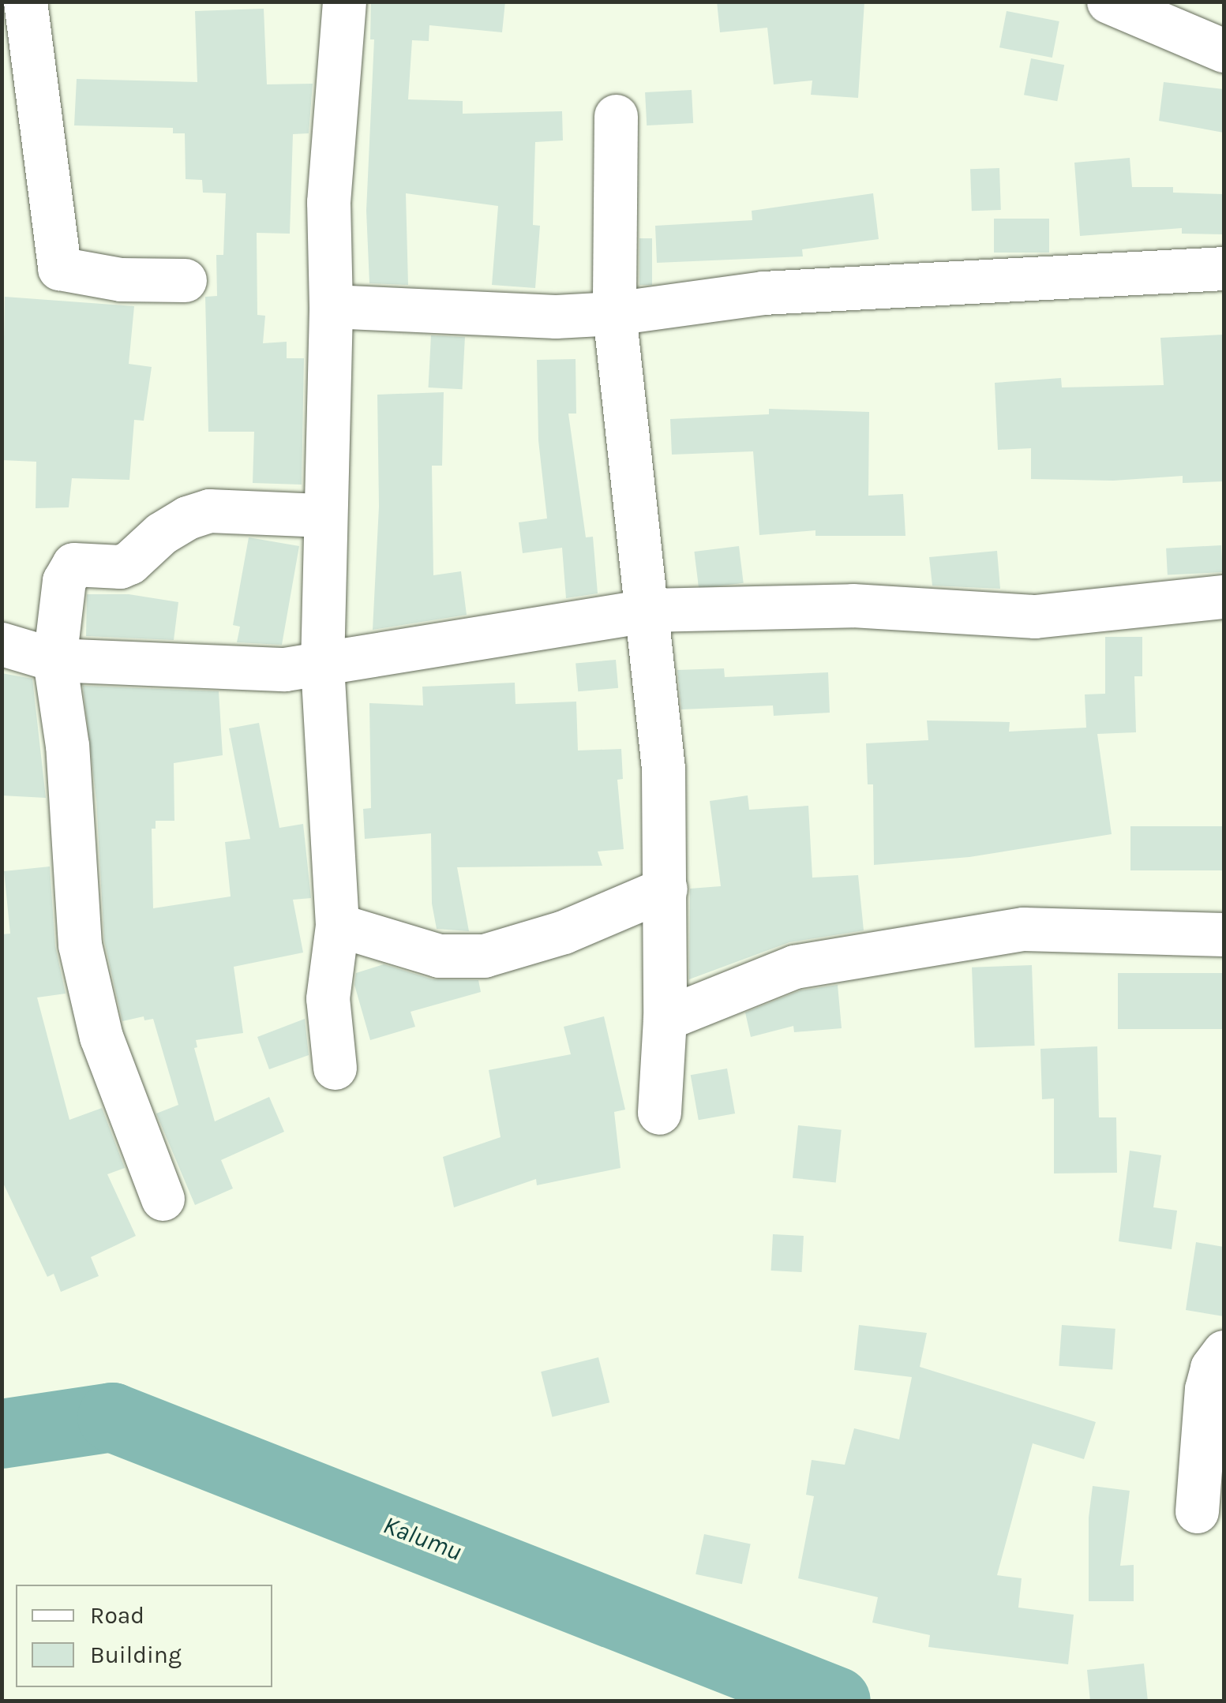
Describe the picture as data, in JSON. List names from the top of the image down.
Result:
{
  "water": ["Kalumu"],
  "legend": ["Road", "Building"]
}
